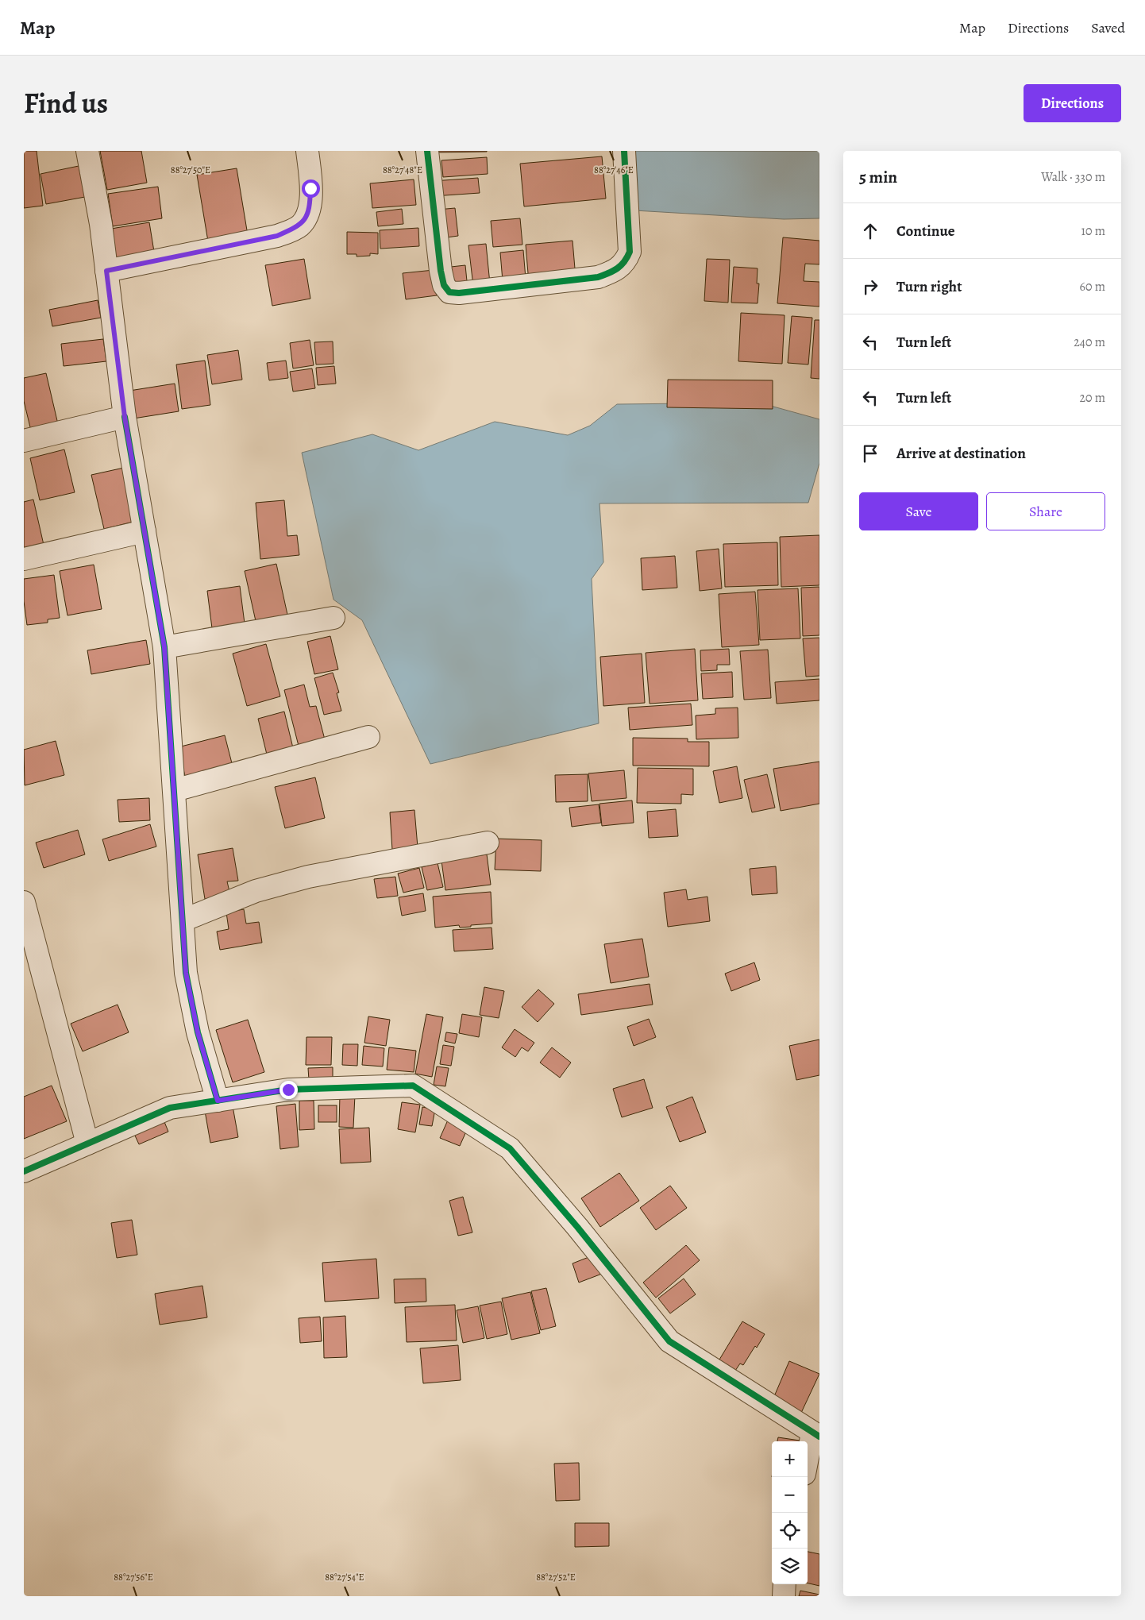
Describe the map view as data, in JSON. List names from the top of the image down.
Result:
{
  "page": {
    "header": "Map",
    "nav": ["Map", "Directions", "Saved"],
    "title": "Find us",
    "buttons": [
      "Directions",
      ["Save", "Share"]
    ],
    "heading": ["5 min", "Walk · 330 m"],
    "list": [
      ["Continue", "10 m"],
      ["Turn right", "60 m"],
      ["Turn left", "240 m"],
      ["Turn left", "20 m"],
      "Arrive at destination"
    ],
    "map_buttons": ["+", "−"]
  },
  "coordinates": [
    "88°27'50\"E",
    "88°27'46\"E",
    "88°27'48\"E",
    "88°27'56\"E",
    "88°27'54\"E",
    "88°27'52\"E"
  ]
}
